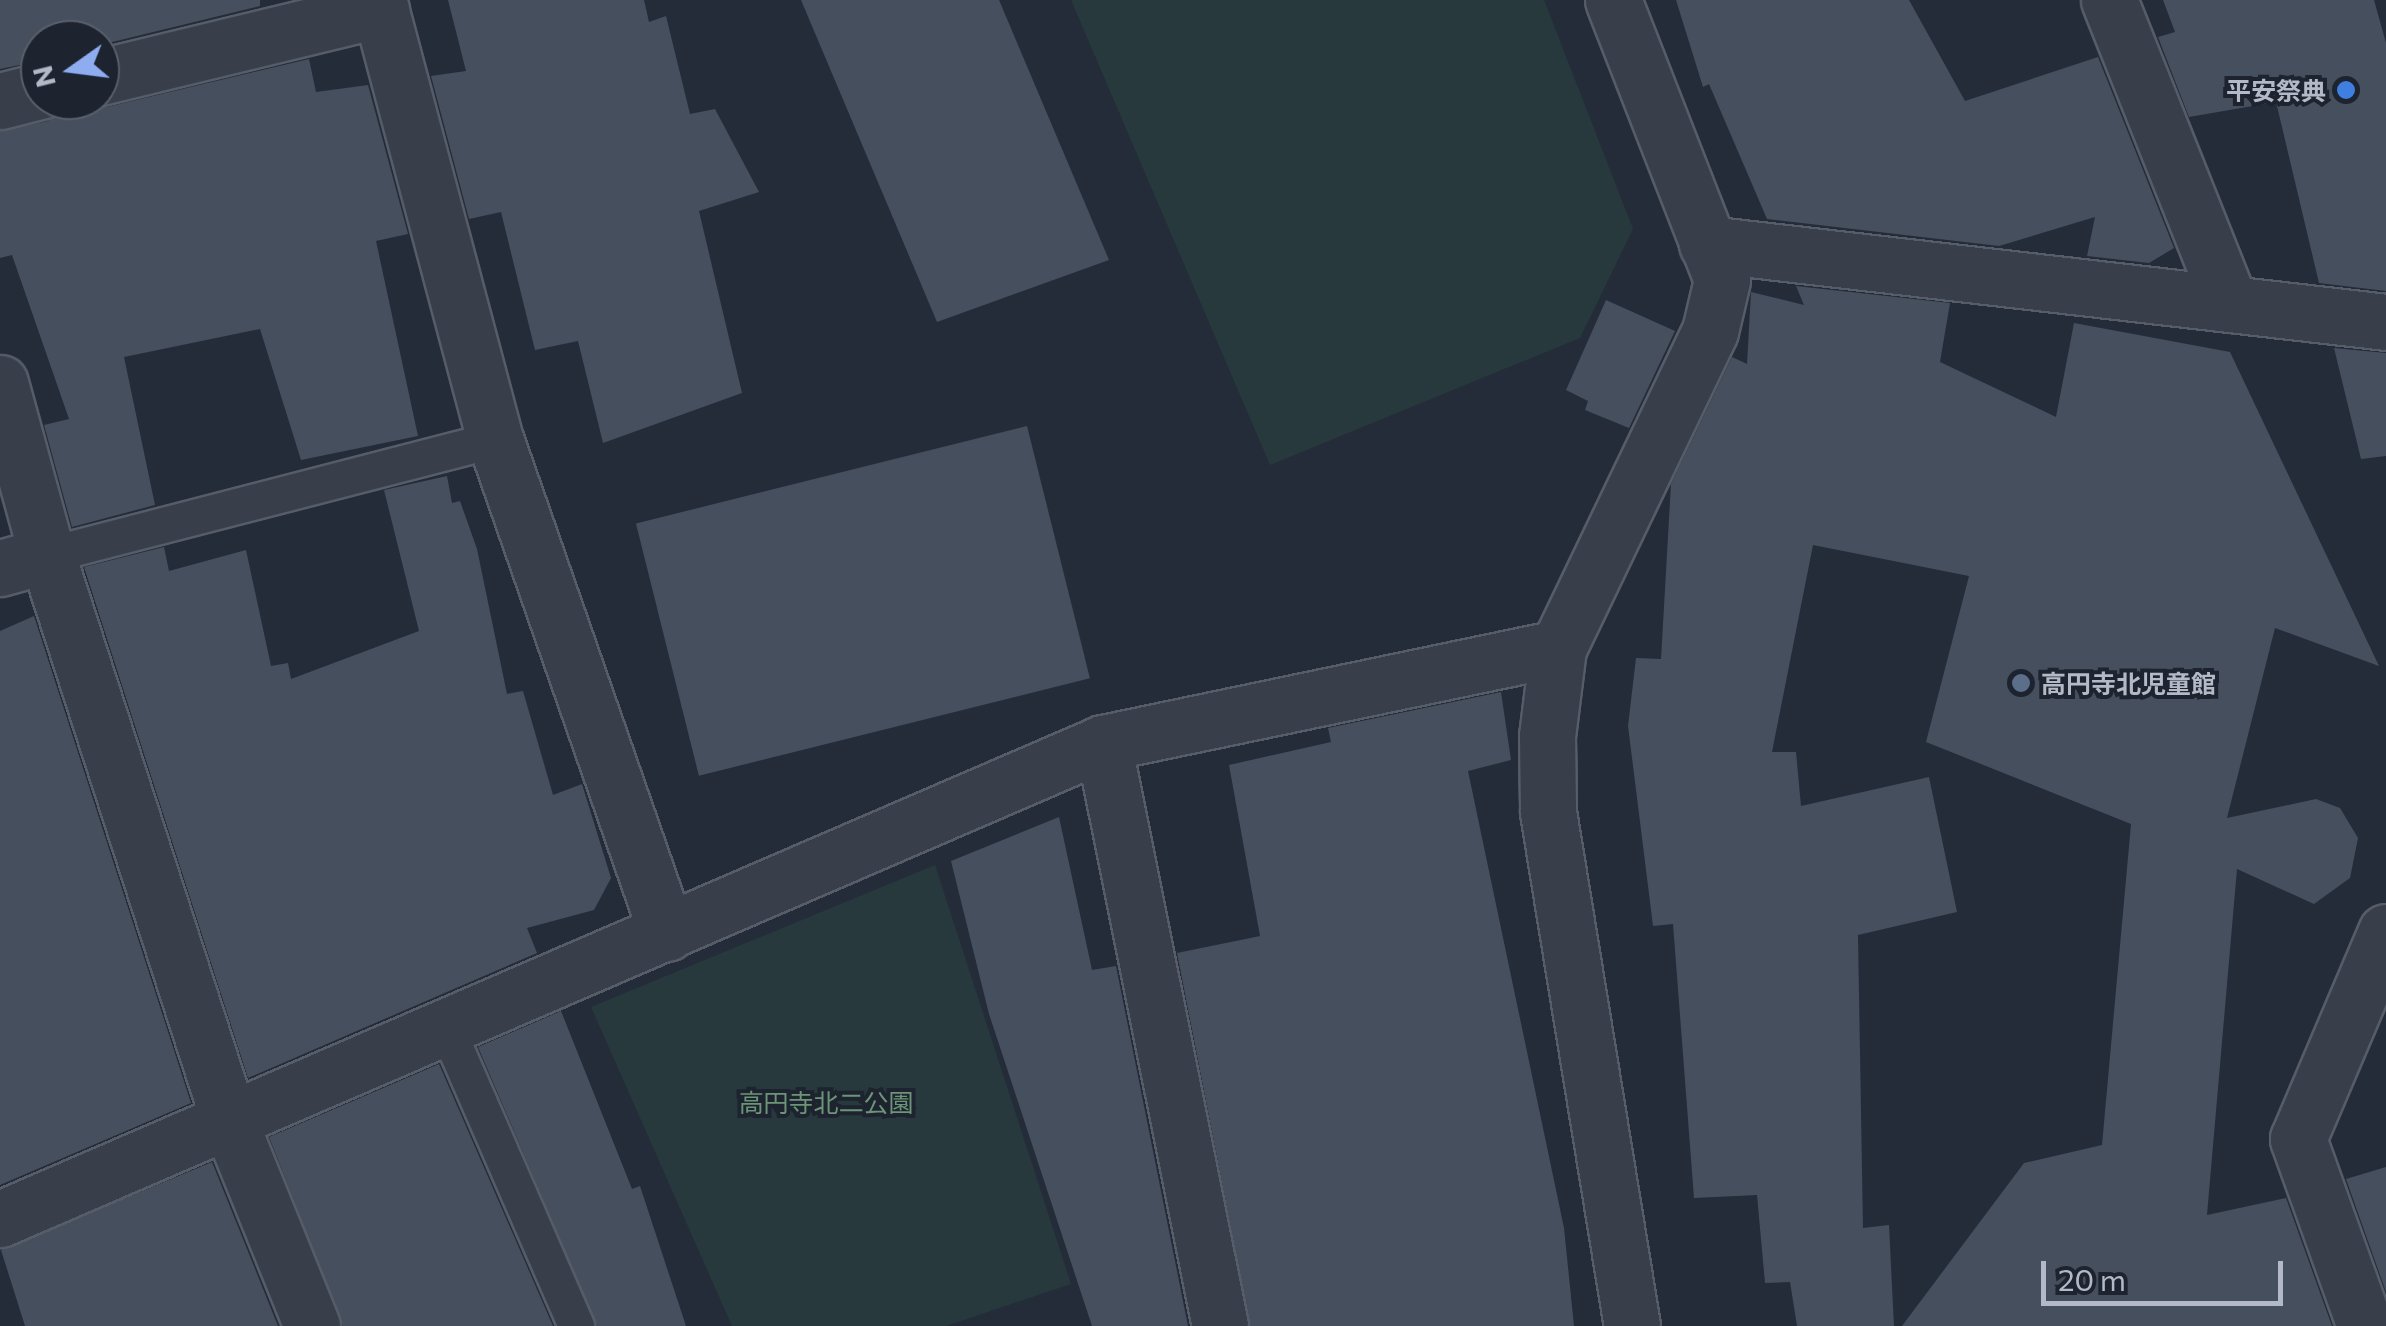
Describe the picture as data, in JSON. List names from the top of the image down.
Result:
{
  "parks": ["高円寺北二公園"],
  "places": ["平安祭典", "高円寺北児童館"],
  "scale_bar": "20 m",
  "north": "left"
}
